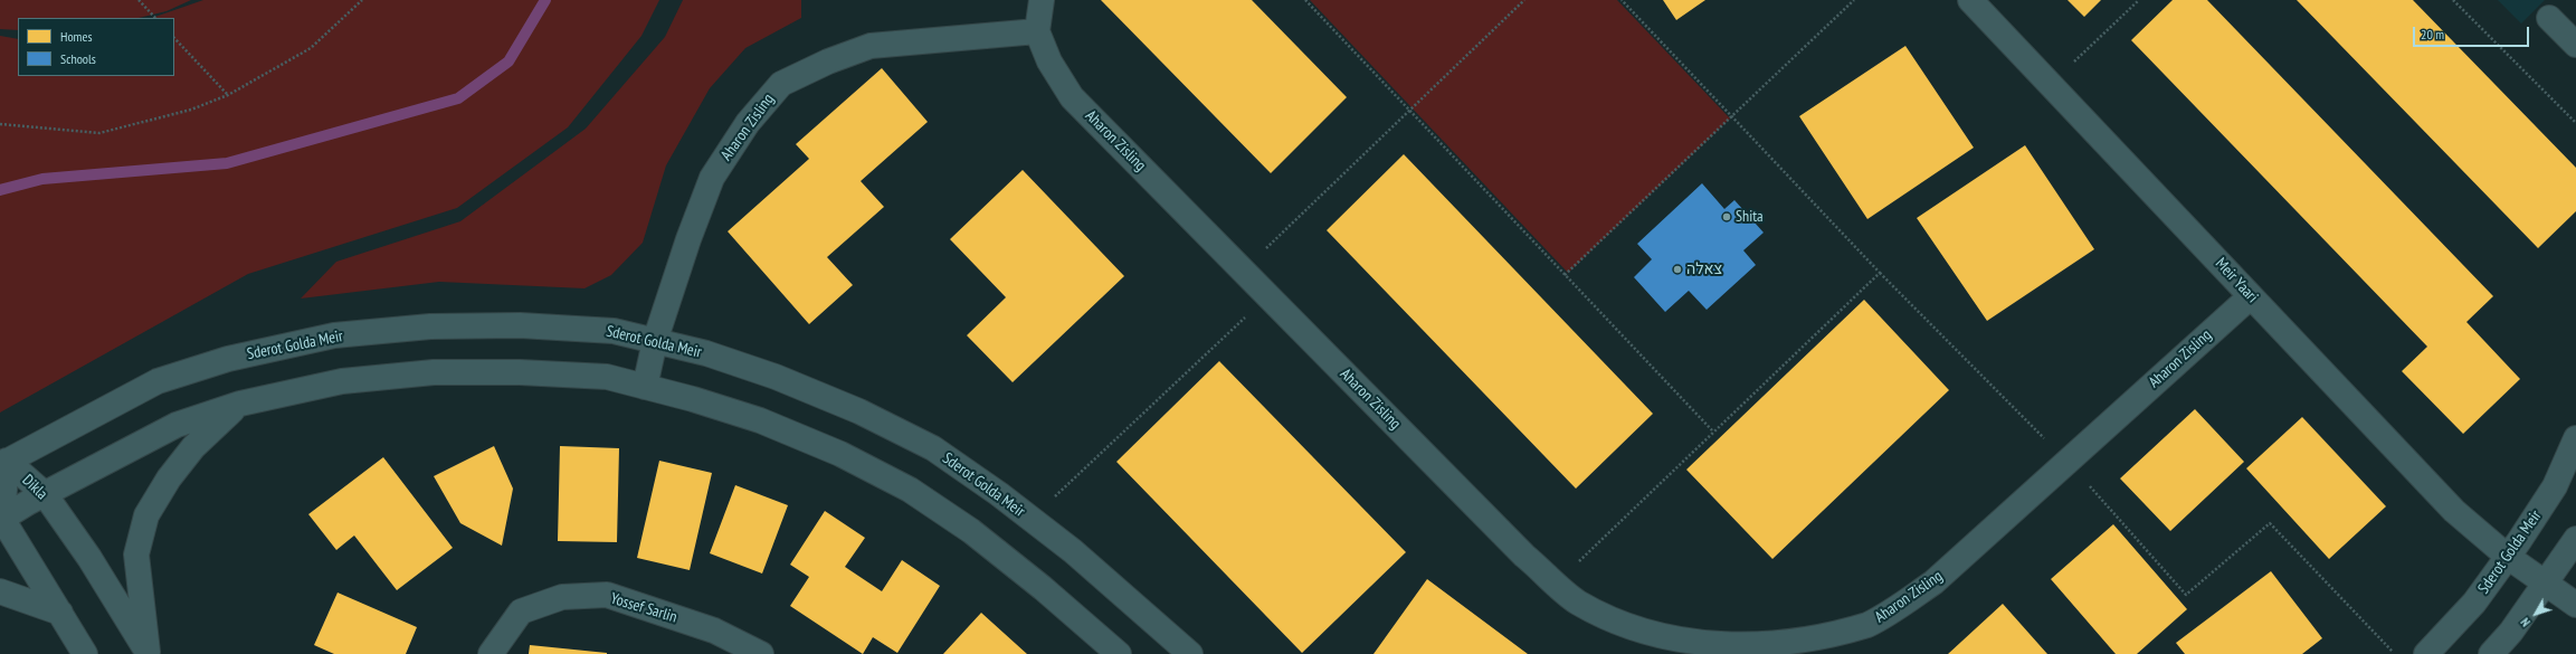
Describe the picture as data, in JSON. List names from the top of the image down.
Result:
{
  "streets": {
    "street": [
      "Aharon Zisling",
      "Meir Yaari",
      "Sderot Golda Meir",
      "Dikla",
      "Yossef Sarlin"
    ]
  },
  "crossings": [
    ["Aharon Zisling", "Meir Yaari"],
    ["Aharon Zisling", "Sderot Golda Meir"],
    ["Meir Yaari", "Sderot Golda Meir"],
    ["Sderot Golda Meir", "Dikla"]
  ],
  "places": ["Shita", "צאלה"],
  "legend": ["Homes", "Schools"],
  "scale_bar": "20 m",
  "north": "bottom left"
}
